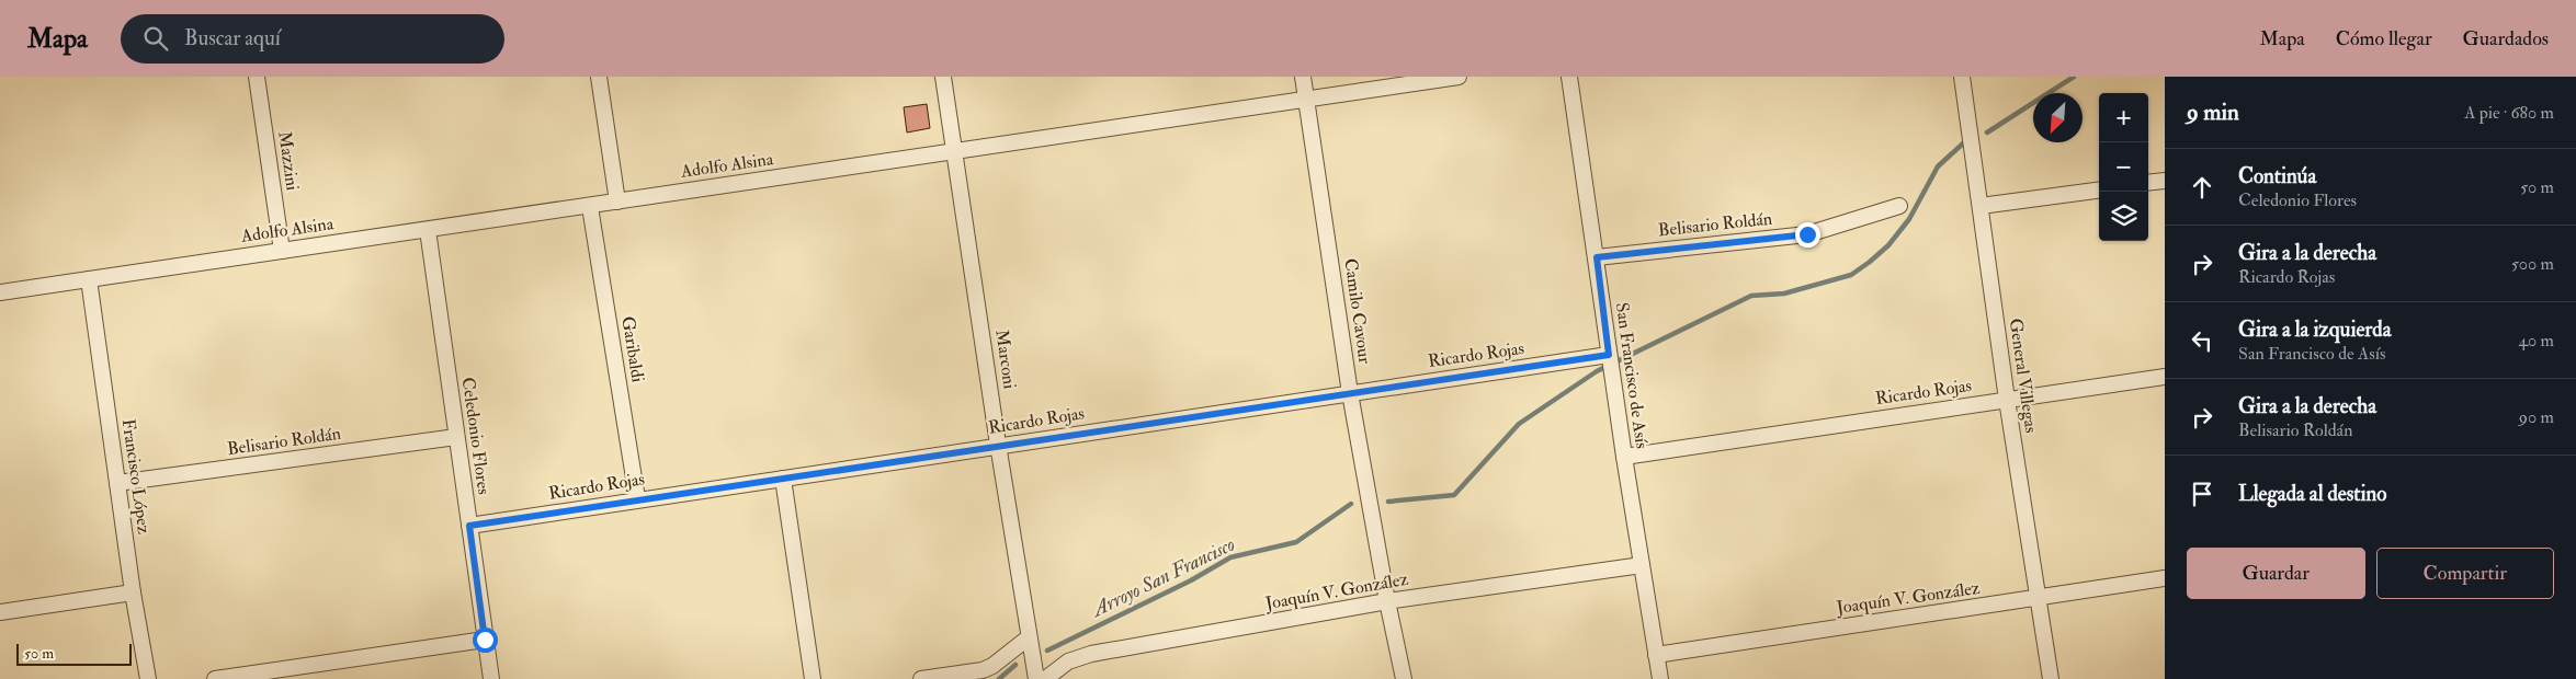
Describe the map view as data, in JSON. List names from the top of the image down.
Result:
{
  "streets": {
    "street": [
      "Mazzini",
      "Adolfo Alsina",
      "Belisario Roldán",
      "Camilo Cavour",
      "Garibaldi",
      "Ricardo Rojas",
      "Marconi",
      "San Francisco de Asís",
      "General Villegas",
      "Celedonio Flores",
      "Francisco López",
      "Joaquín V. González"
    ]
  },
  "crossings": [
    ["Mazzini", "Adolfo Alsina"],
    ["Adolfo Alsina", "Camilo Cavour"],
    ["Adolfo Alsina", "Garibaldi"],
    ["Adolfo Alsina", "Marconi"],
    ["Adolfo Alsina", "Celedonio Flores"],
    ["Adolfo Alsina", "Francisco López"],
    ["Belisario Roldán", "San Francisco de Asís"],
    ["Belisario Roldán", "Celedonio Flores"],
    ["Belisario Roldán", "Francisco López"],
    ["Camilo Cavour", "Ricardo Rojas"],
    ["Camilo Cavour", "Joaquín V. González"],
    ["Garibaldi", "Ricardo Rojas"],
    ["Ricardo Rojas", "Marconi"],
    ["Ricardo Rojas", "San Francisco de Asís"],
    ["Ricardo Rojas", "General Villegas"],
    ["Ricardo Rojas", "Celedonio Flores"],
    ["San Francisco de Asís", "Joaquín V. González"],
    ["General Villegas", "Joaquín V. González"]
  ],
  "water": ["Arroyo San Francisco"],
  "scale_bar": "50 m",
  "north": "bottom left",
  "page": {
    "header": "Mapa",
    "search": "Buscar aquí",
    "nav": ["Mapa", "Cómo llegar", "Guardados"],
    "heading": ["9 min", "A pie · 680 m"],
    "map_buttons": ["+", "−"],
    "list": [
      ["Continúa", "Celedonio Flores", "50 m"],
      ["Gira a la derecha", "Ricardo Rojas", "500 m"],
      ["Gira a la izquierda", "San Francisco de Asís", "40 m"],
      ["Gira a la derecha", "Belisario Roldán", "90 m"],
      "Llegada al destino"
    ],
    "buttons": ["Guardar", "Compartir"],
    "scale": "50 m"
  }
}
